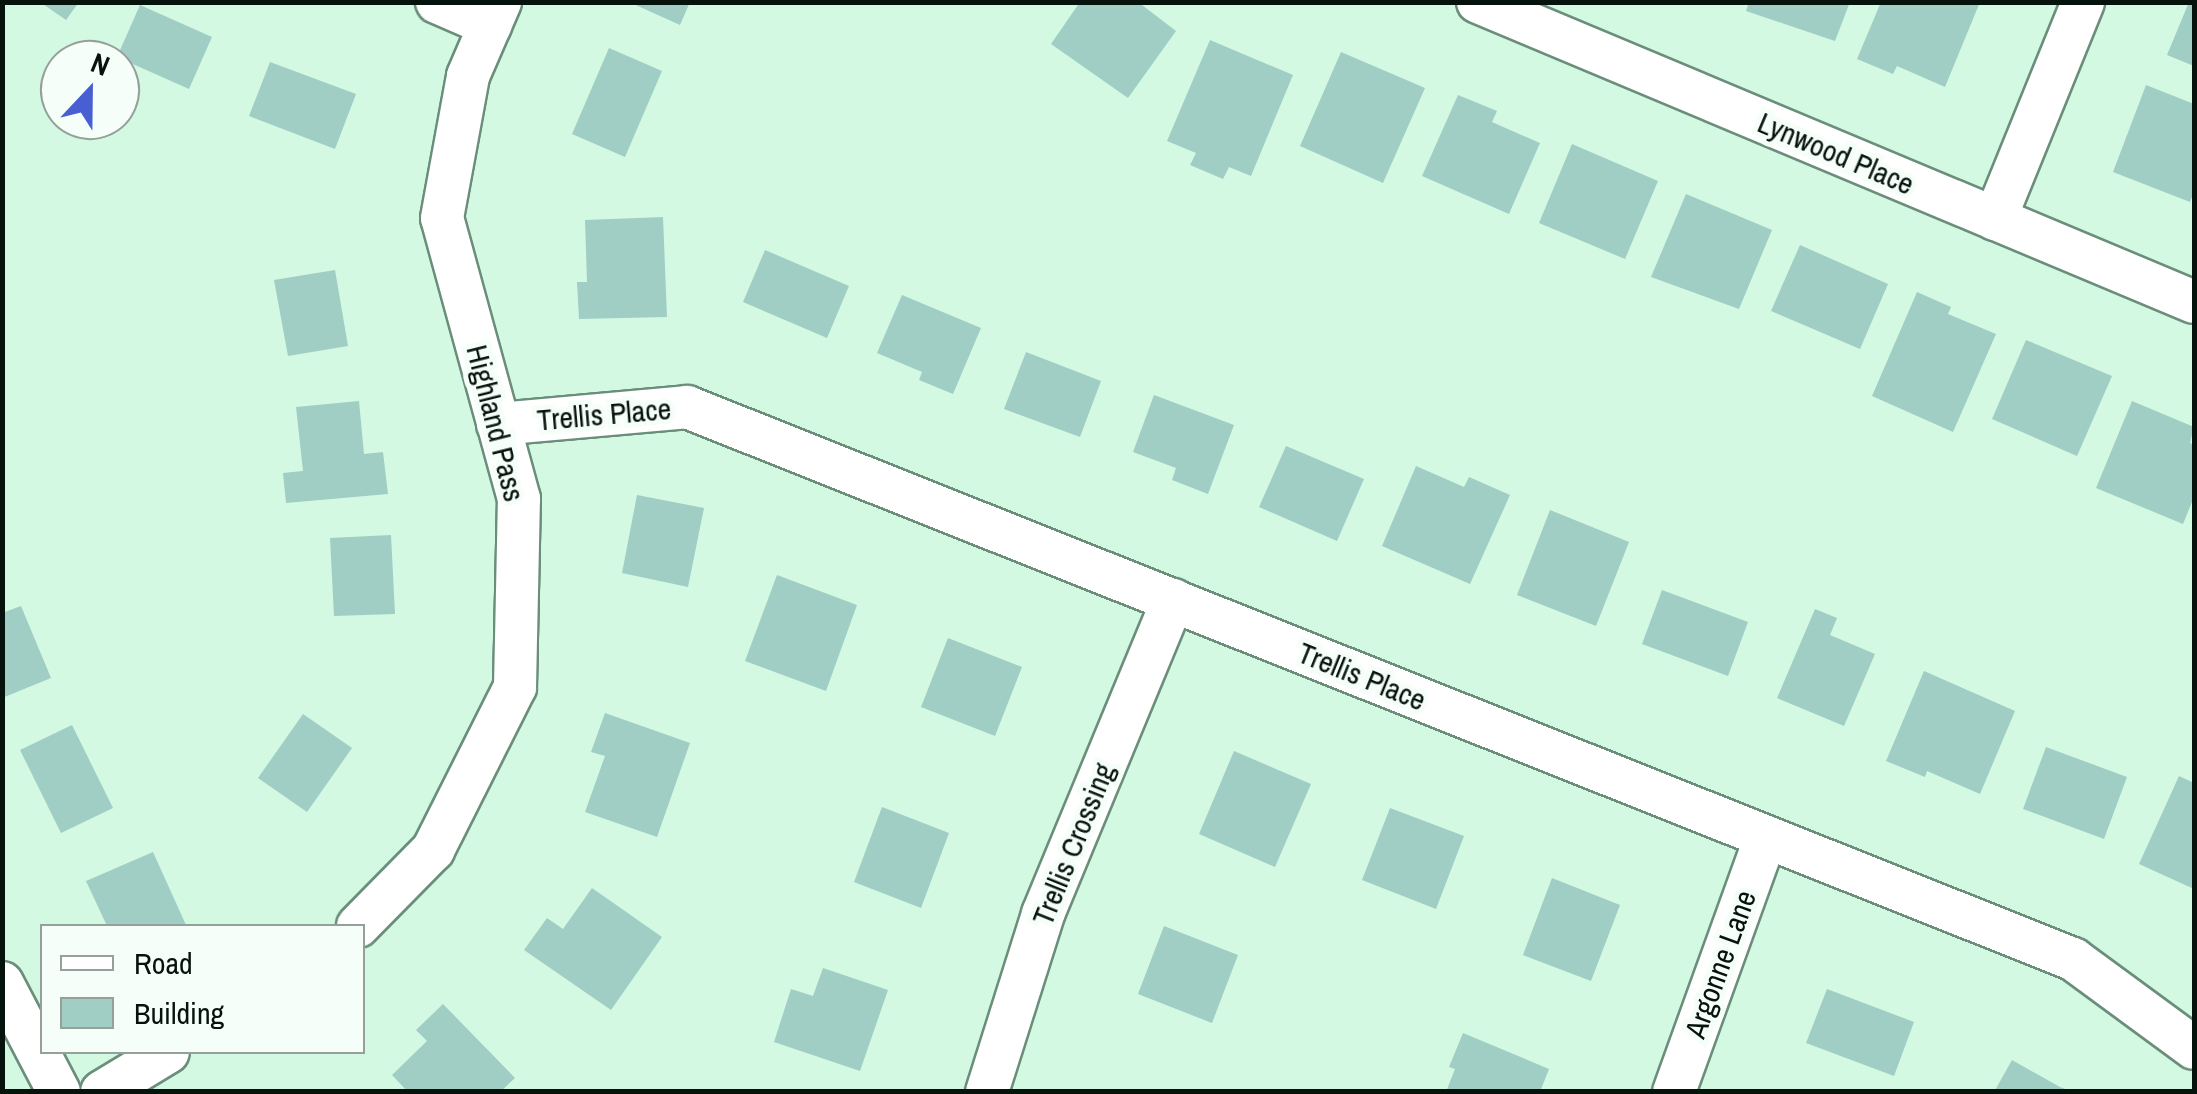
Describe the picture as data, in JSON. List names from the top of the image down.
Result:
{
  "streets": {
    "street": [
      "Lynwood Place",
      "Trellis Place",
      "Highland Pass",
      "Trellis Crossing",
      "Argonne Lane"
    ]
  },
  "crossings": [
    ["Trellis Place", "Highland Pass"],
    ["Trellis Place", "Trellis Crossing"],
    ["Trellis Place", "Argonne Lane"]
  ],
  "legend": ["Road", "Building"],
  "north": "top"
}
